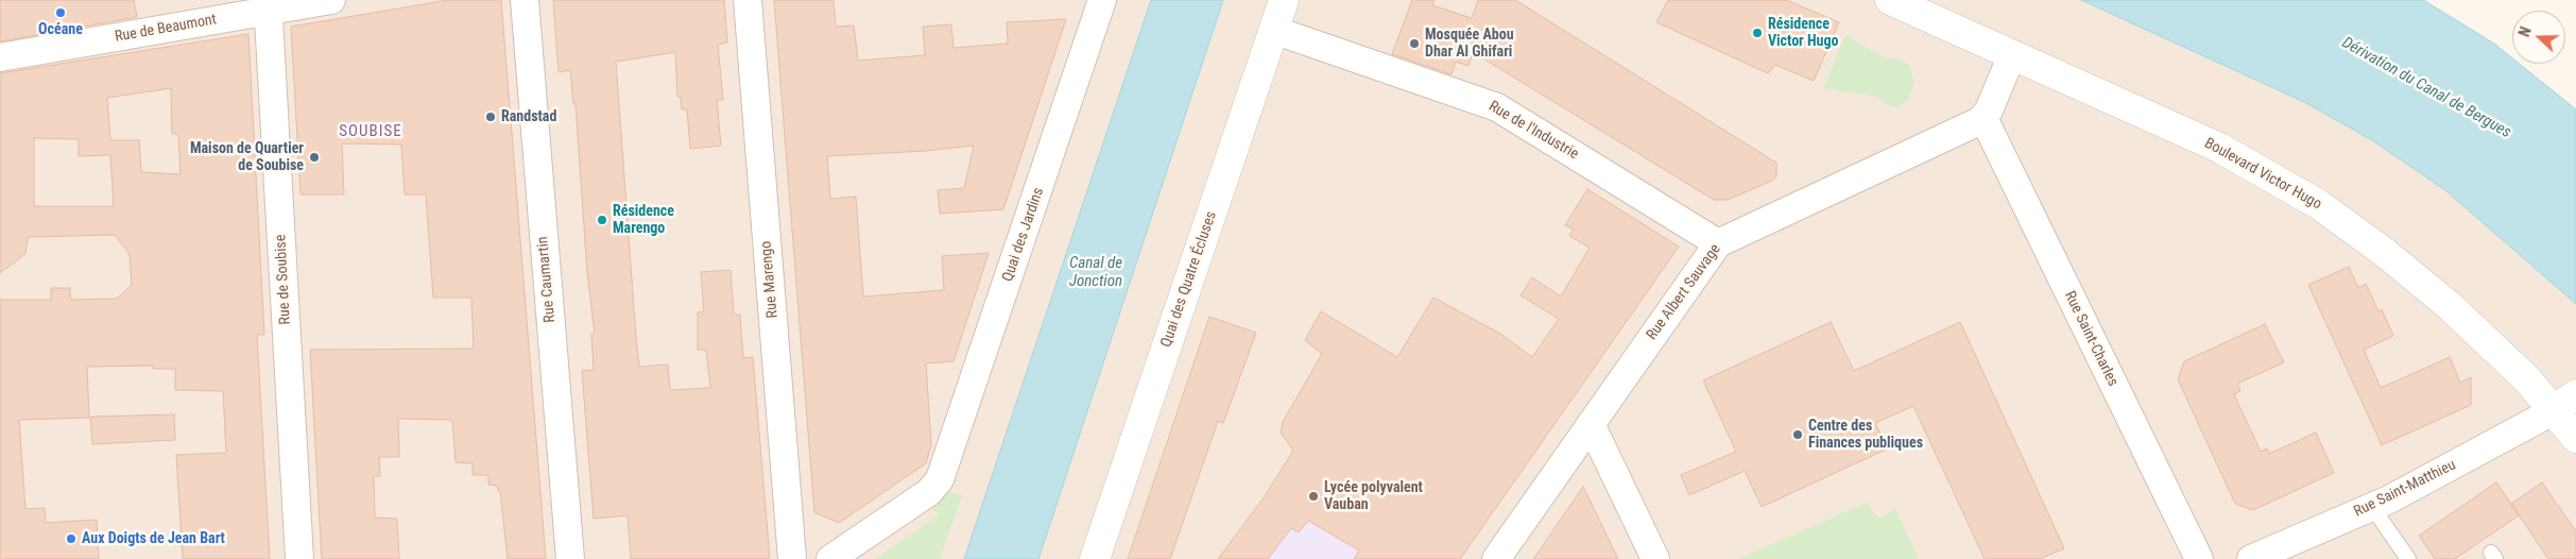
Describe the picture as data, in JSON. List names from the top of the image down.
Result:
{
  "streets": {
    "main road": ["Boulevard Victor Hugo", "Quai des Quatre Écluses"],
    "street": [
      "Rue de Beaumont",
      "Rue de l'Industrie",
      "Quai des Jardins",
      "Rue de Soubise",
      "Rue Caumartin",
      "Rue Marengo",
      "Rue Albert Sauvage",
      "Rue Saint-Charles",
      "Rue Saint-Matthieu"
    ]
  },
  "crossings": [
    ["Rue de Beaumont", "Rue de Soubise"],
    ["Rue de l'Industrie", "Quai des Quatre Écluses"],
    ["Rue de l'Industrie", "Rue Albert Sauvage"],
    ["Boulevard Victor Hugo", "Rue Saint-Matthieu"],
    ["Rue Albert Sauvage", "Rue Saint-Charles"]
  ],
  "districts": ["SOUBISE"],
  "water": ["Dérivation du Canal de Bergues", "Canal de Jonction"],
  "places": [
    "Océane",
    "Résidence Victor Hugo",
    "Mosquée Abou Dhar Al Ghifari",
    "Randstad",
    "Maison de Quartier de Soubise",
    "Résidence Marengo",
    "Centre des Finances publiques",
    "Lycée polyvalent Vauban",
    "Aux Doigts de Jean Bart"
  ],
  "north": "left"
}
